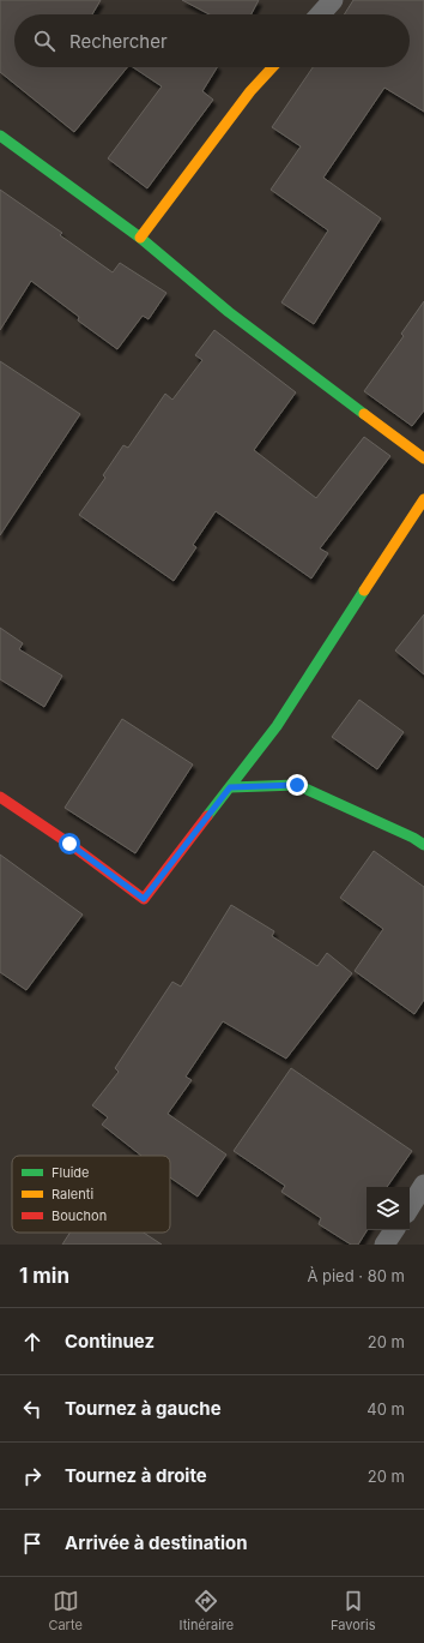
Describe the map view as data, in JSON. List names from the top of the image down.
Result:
{
  "legend": ["Fluide", "Ralenti", "Bouchon"],
  "page": {
    "search": "Rechercher",
    "heading": ["1 min", "À pied · 80 m"],
    "list": [
      ["Continuez", "20 m"],
      ["Tournez à gauche", "40 m"],
      ["Tournez à droite", "20 m"],
      "Arrivée à destination"
    ],
    "nav": ["Carte", "Itinéraire", "Favoris"]
  }
}
